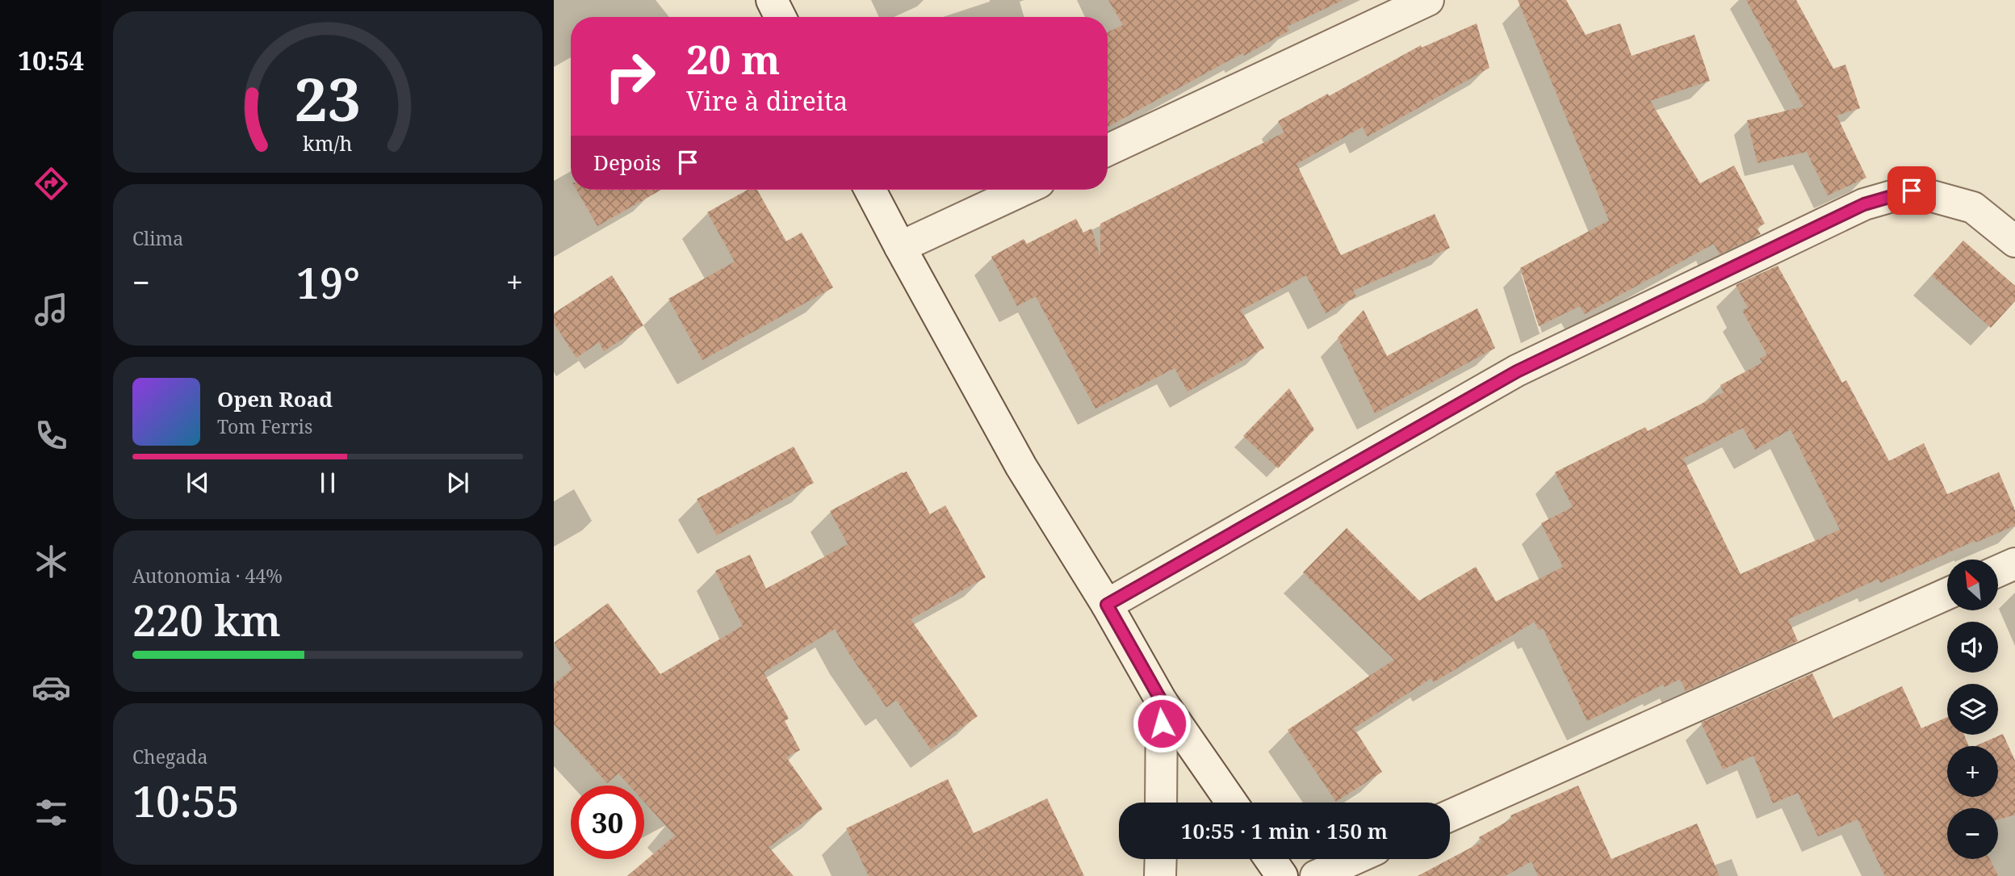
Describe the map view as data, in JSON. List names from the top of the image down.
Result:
{
  "north": "top left",
  "page": {
    "tabs": "10:54",
    "turn": ["20 m", "Vire à direita"],
    "then": "Depois",
    "tile": [
      "Clima",
      ["Autonomia · 44%", "220 km"],
      ["Chegada", "10:55"]
    ],
    "heat": ["−", "19°", "+"],
    "song": ["Open Road", "Tom Ferris"],
    "map_buttons": ["+", "−"],
    "limit": "30",
    "trip": "10:55 · 1 min · 150 m",
    "gauge": ["23", "km/h"]
  }
}
